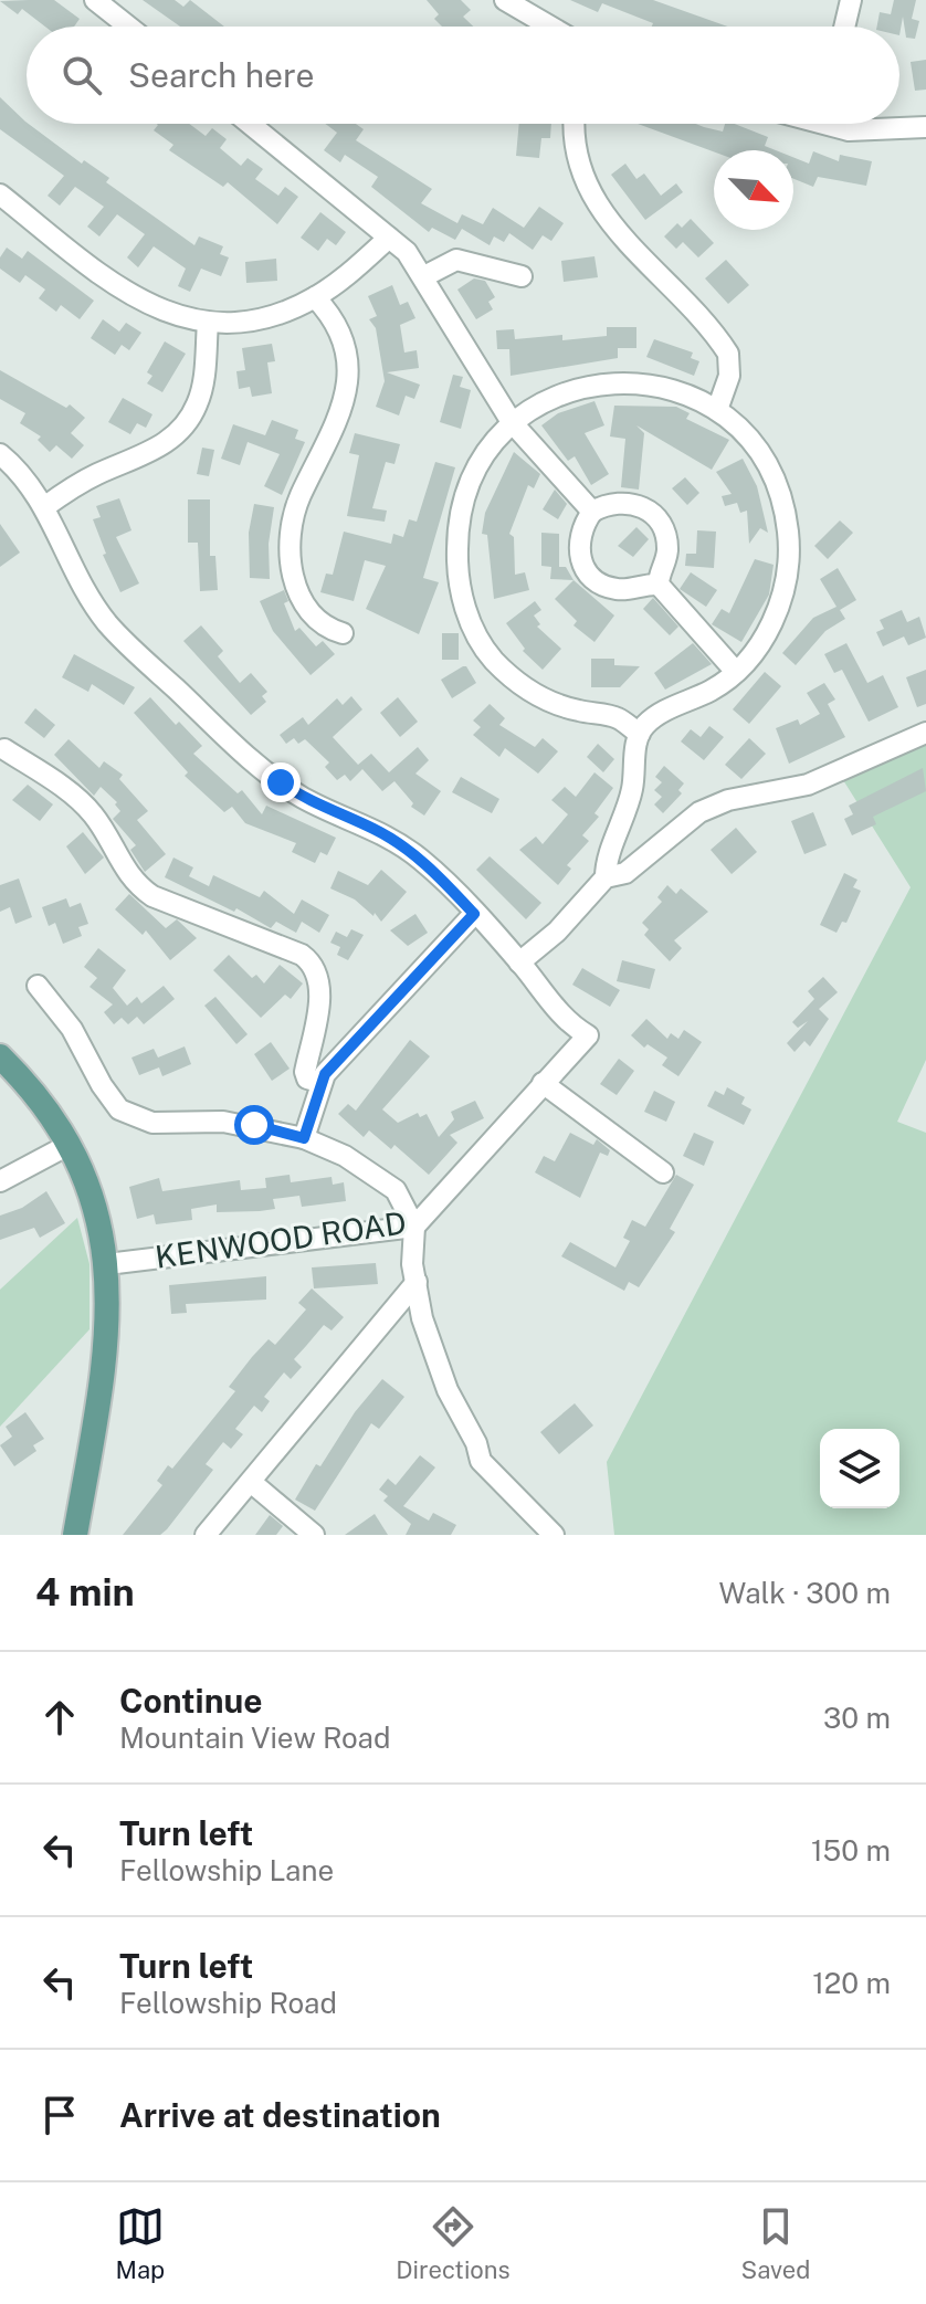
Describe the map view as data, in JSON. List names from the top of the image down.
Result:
{
  "streets": {
    "street": ["KENWOOD ROAD"]
  },
  "north": "bottom right",
  "page": {
    "search": "Search here",
    "heading": ["4 min", "Walk · 300 m"],
    "list": [
      ["Continue", "Mountain View Road", "30 m"],
      ["Turn left", "Fellowship Lane", "150 m"],
      ["Turn left", "Fellowship Road", "120 m"],
      "Arrive at destination"
    ],
    "nav": ["Map", "Directions", "Saved"]
  }
}
